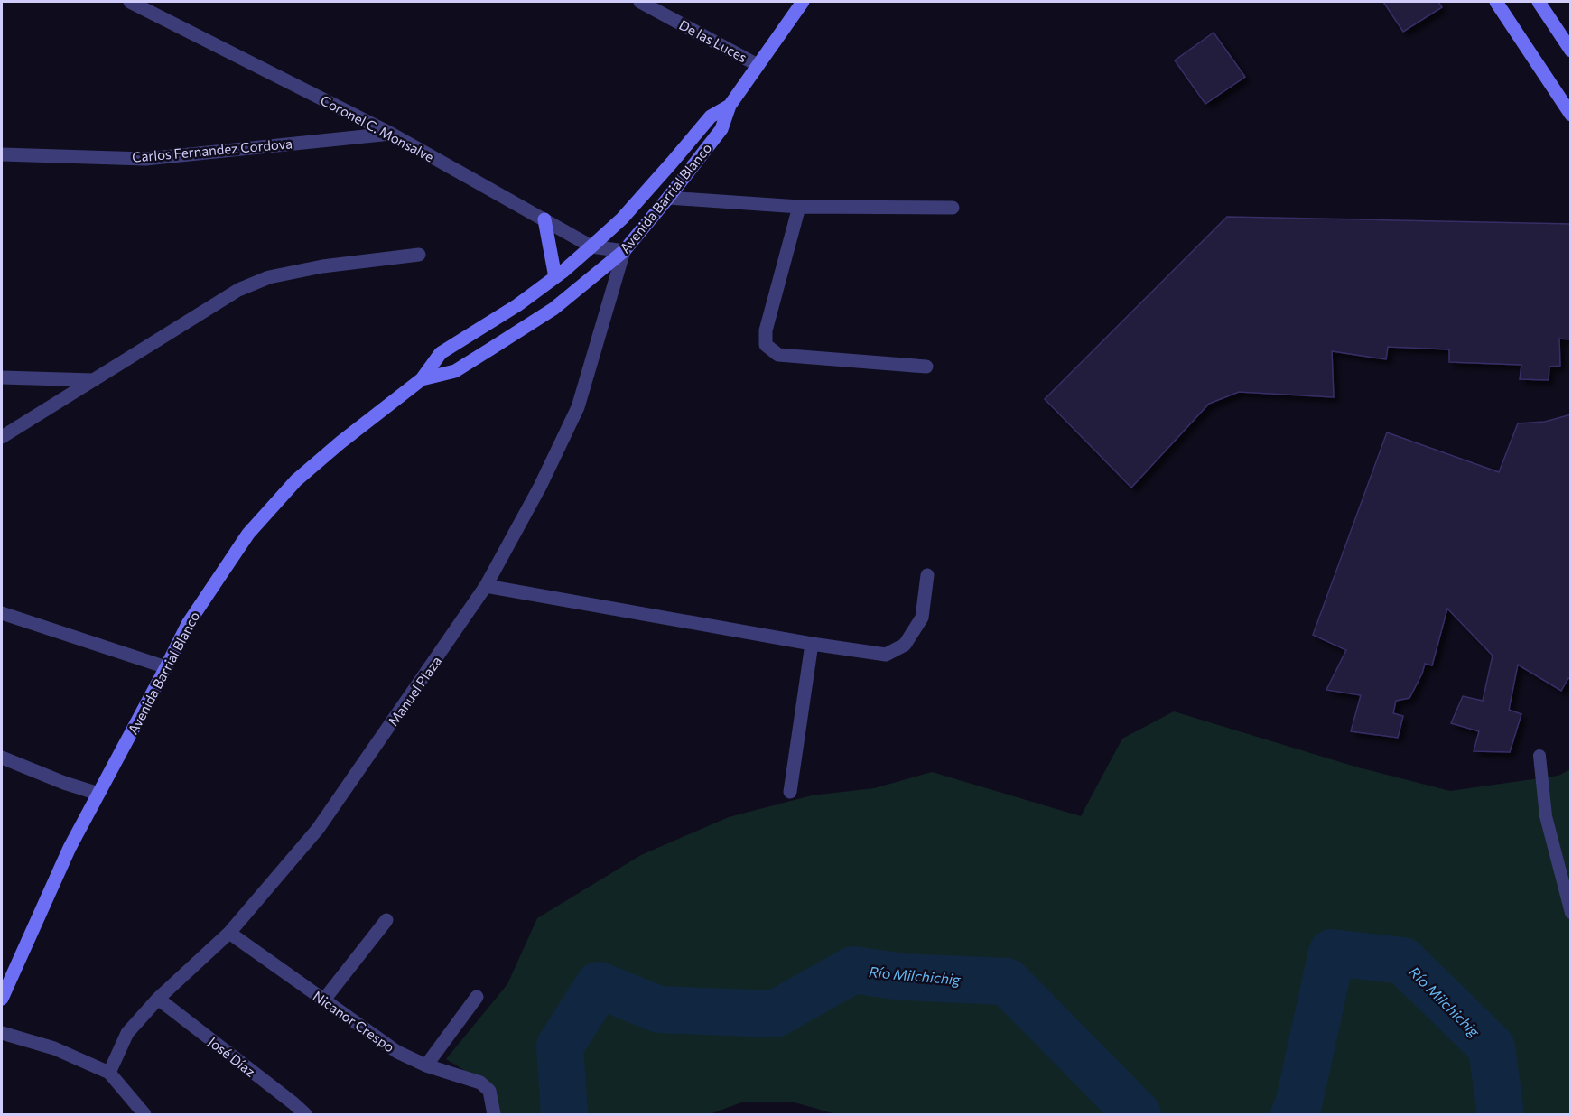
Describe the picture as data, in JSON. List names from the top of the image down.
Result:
{
  "streets": {
    "street": [
      "De las Luces",
      "Coronel C. Monsalve",
      "Carlos Fernandez Cordova",
      "Avenida Barrial Blanco",
      "Manuel Plaza",
      "Nicanor Crespo",
      "José Díaz"
    ]
  },
  "crossings": [
    ["De las Luces", "Avenida Barrial Blanco"],
    ["Coronel C. Monsalve", "Carlos Fernandez Cordova"],
    ["Coronel C. Monsalve", "Avenida Barrial Blanco"],
    ["Coronel C. Monsalve", "Manuel Plaza"],
    ["Avenida Barrial Blanco", "Manuel Plaza"],
    ["Manuel Plaza", "Nicanor Crespo"],
    ["Manuel Plaza", "José Díaz"]
  ],
  "water": ["Río Milchichig"]
}
